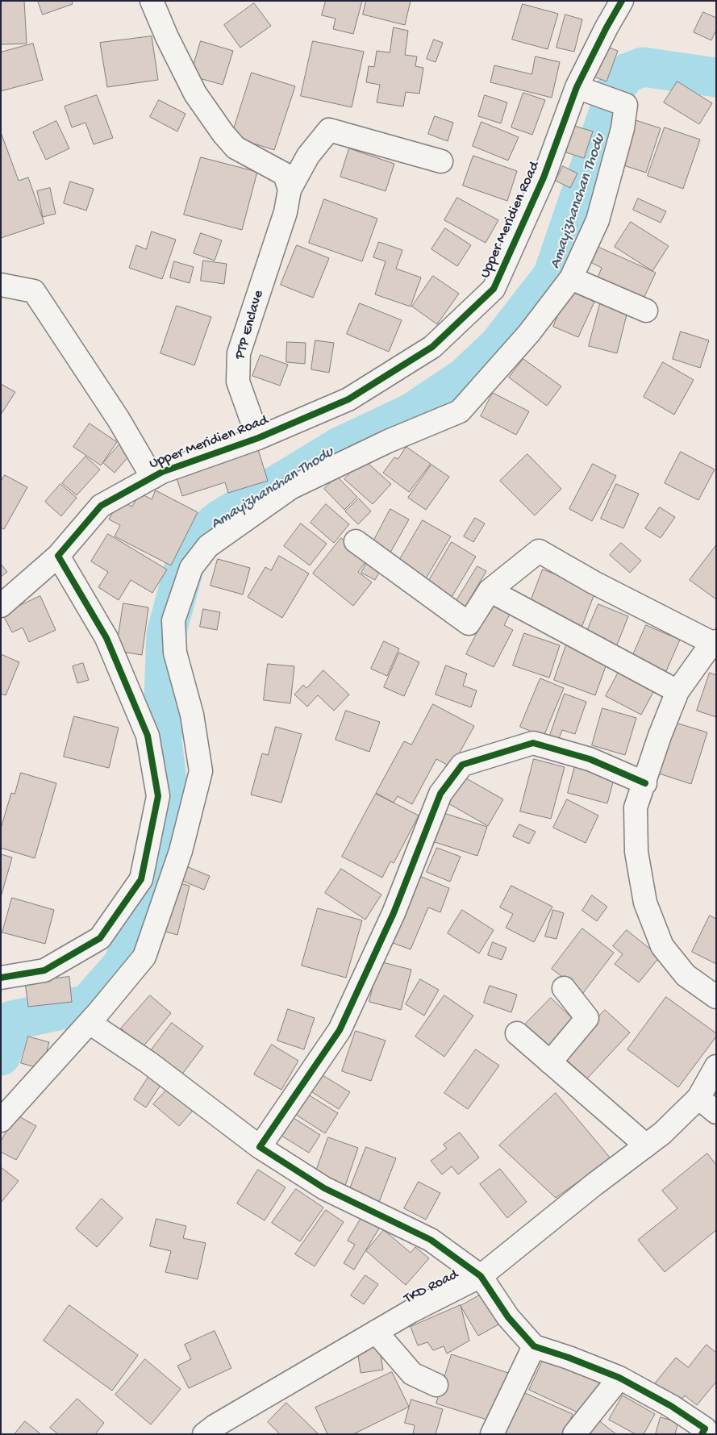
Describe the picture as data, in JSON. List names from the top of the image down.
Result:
{
  "streets": {
    "street": ["Upper Meridien Road", "PTP Enclave", "TKD Road"]
  },
  "crossings": [
    ["Upper Meridien Road", "PTP Enclave"]
  ],
  "water": ["Amayizhanchan Thodu"]
}
